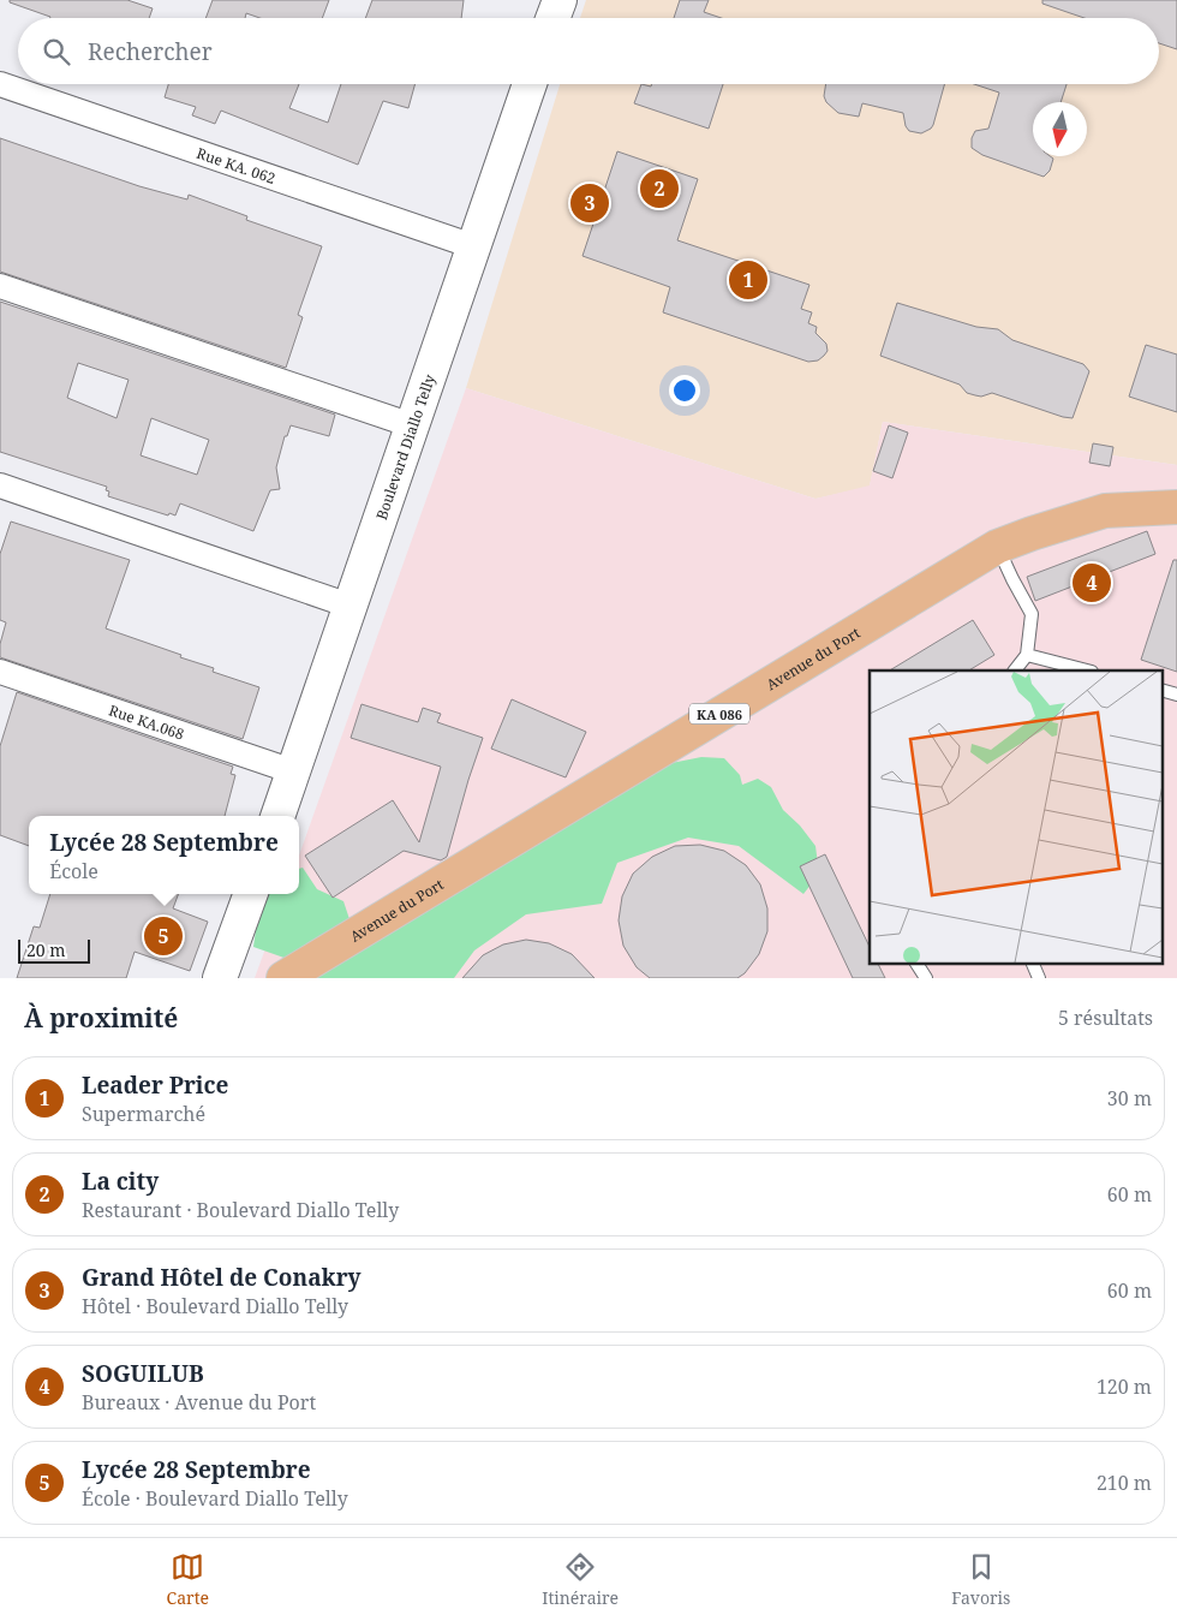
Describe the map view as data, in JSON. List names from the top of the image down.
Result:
{
  "streets": {
    "main road": ["Avenue du Port", "KA 086"],
    "street": ["Rue KA. 062", "Boulevard Diallo Telly", "Rue KA.068"]
  },
  "crossings": [
    ["Rue KA. 062", "Boulevard Diallo Telly"],
    ["Boulevard Diallo Telly", "Rue KA.068"]
  ],
  "scale_bar": "20 m",
  "north": "bottom",
  "page": {
    "search": "Rechercher",
    "pins": [
      "2",
      "3",
      "1",
      "4",
      "5"
    ],
    "popup": ["Lycée 28 Septembre", "École"],
    "scale": "20 m",
    "heading": ["À proximité", "5 résultats"],
    "list": [
      {
        "mark": "1",
        "name": "Leader Price",
        "note": "Supermarché",
        "value": "30 m"
      },
      {
        "mark": "2",
        "name": "La city",
        "note": "Restaurant · Boulevard Diallo Telly",
        "value": "60 m"
      },
      {
        "mark": "3",
        "name": "Grand Hôtel de Conakry",
        "note": "Hôtel · Boulevard Diallo Telly",
        "value": "60 m"
      },
      {
        "mark": "4",
        "name": "SOGUILUB",
        "note": "Bureaux · Avenue du Port",
        "value": "120 m"
      },
      {
        "mark": "5",
        "name": "Lycée 28 Septembre",
        "note": "École · Boulevard Diallo Telly",
        "value": "210 m"
      }
    ],
    "nav": ["Carte", "Itinéraire", "Favoris"]
  }
}
